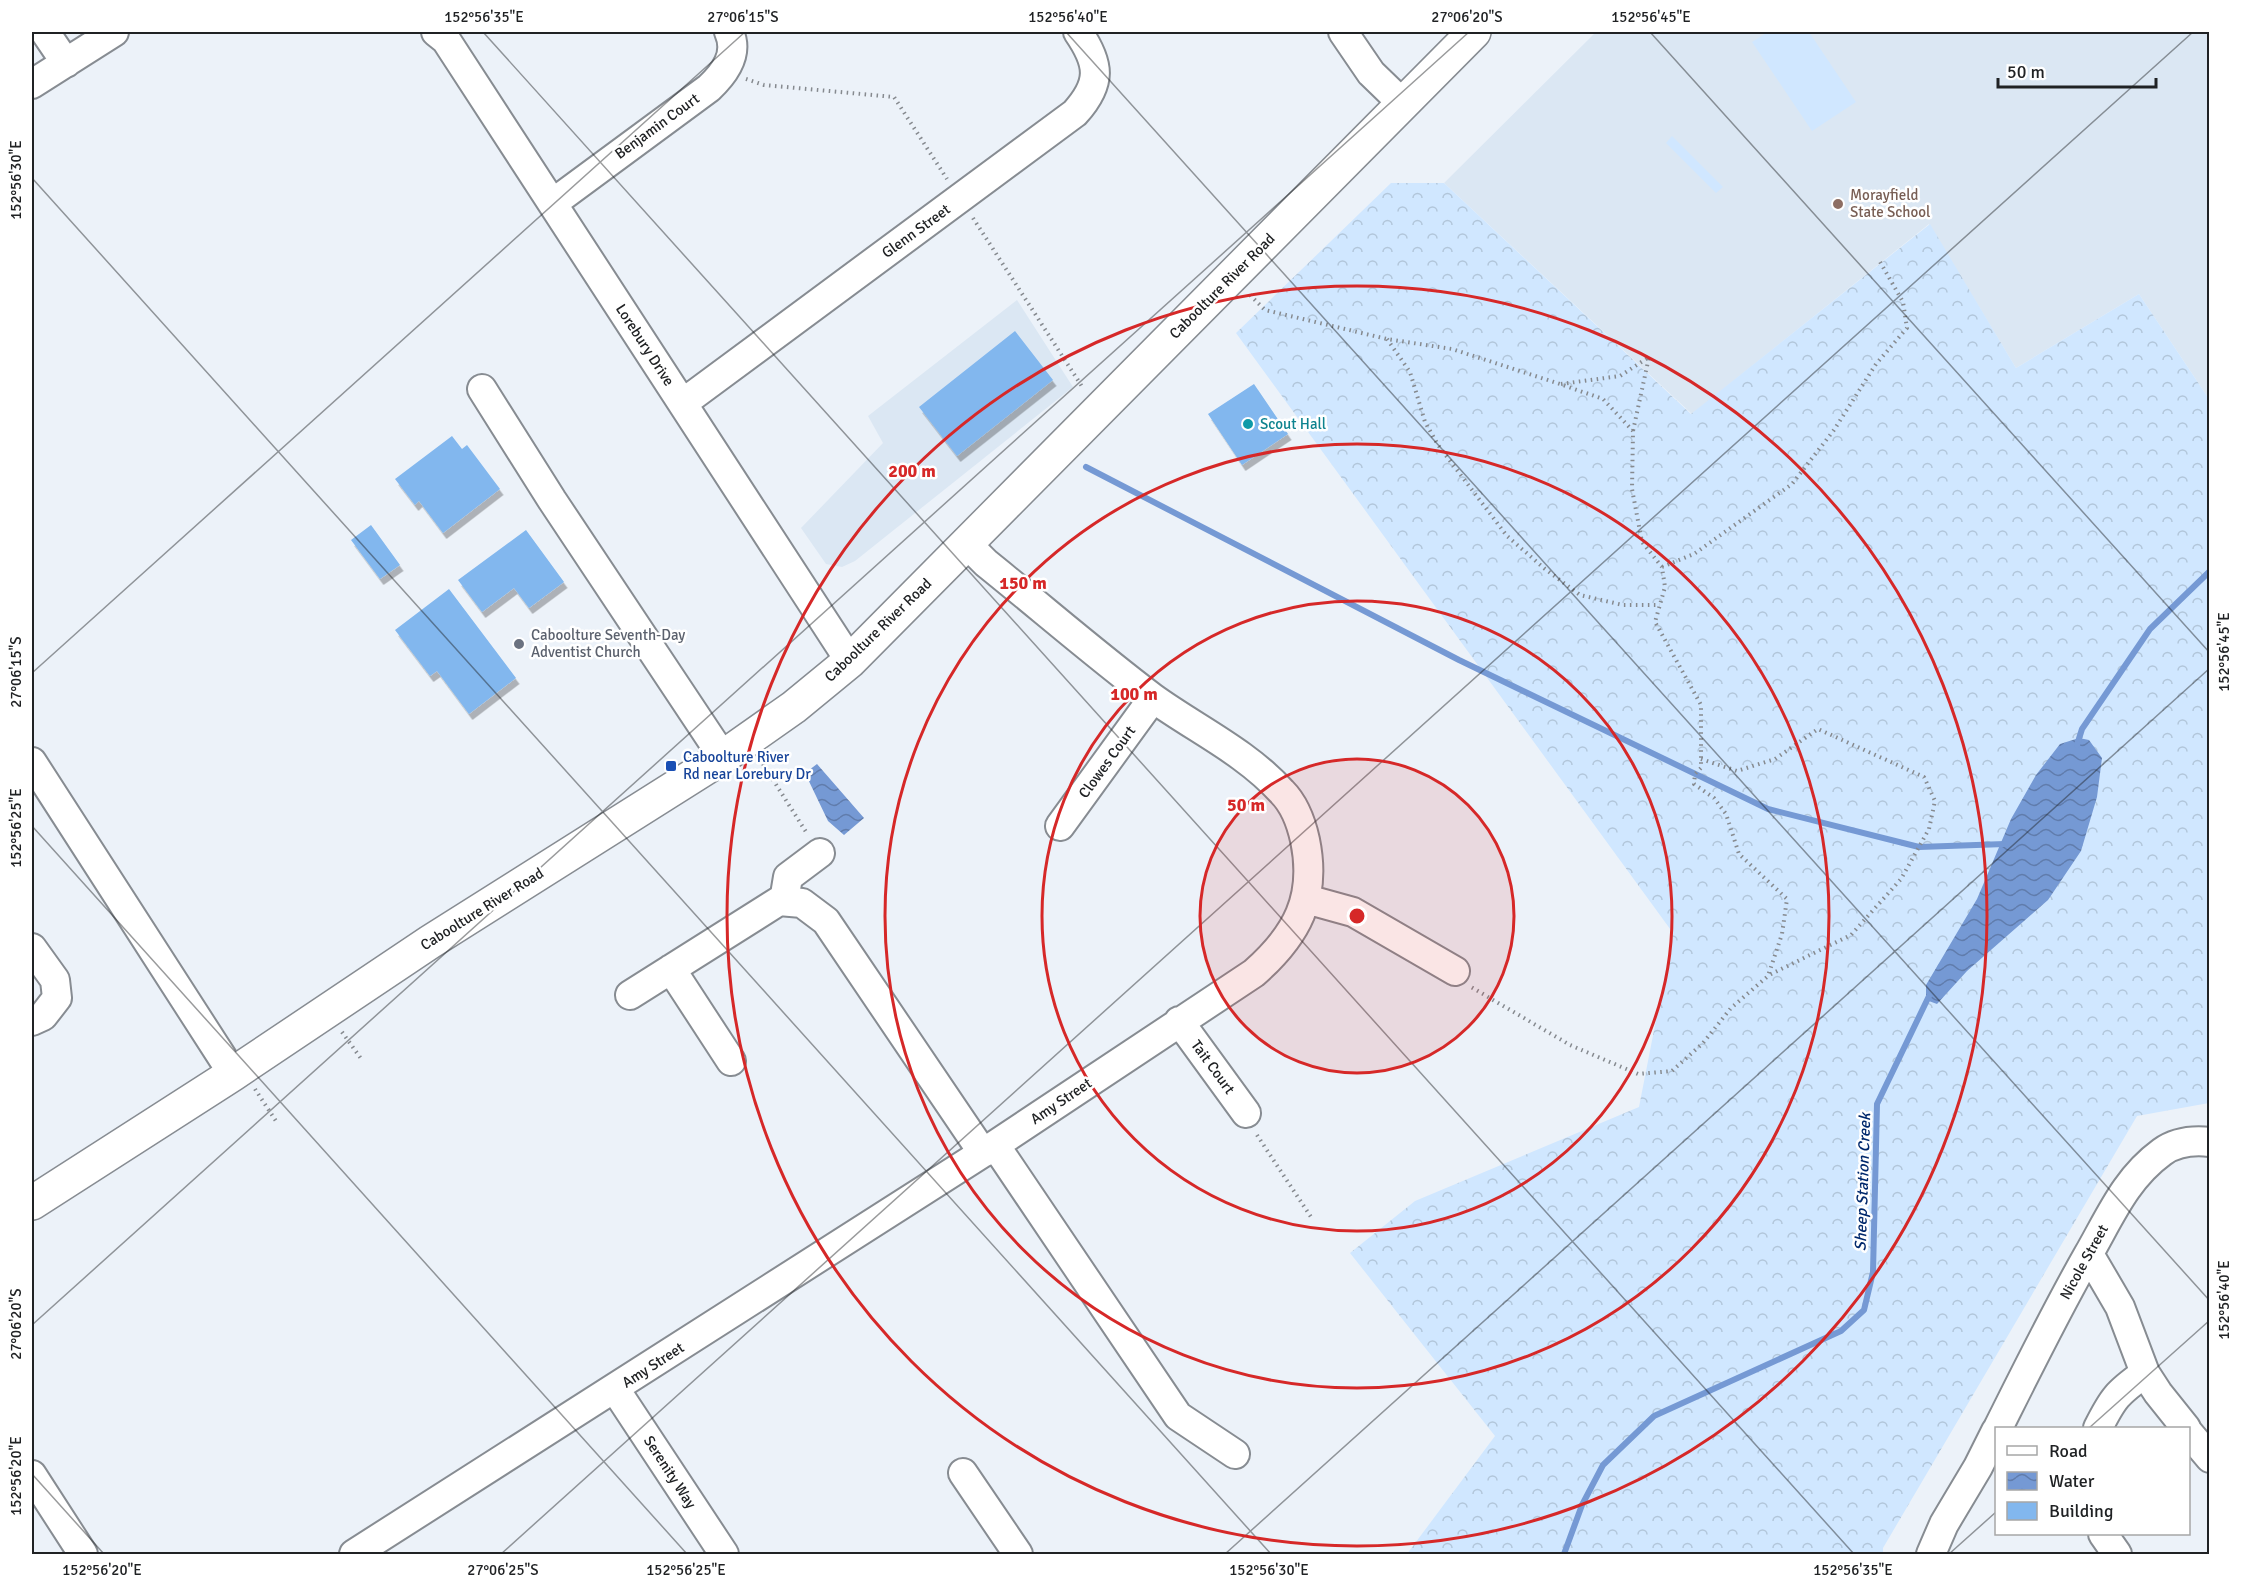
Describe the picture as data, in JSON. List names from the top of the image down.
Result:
{
  "streets": {
    "main road": ["Caboolture River Road"],
    "street": [
      "Benjamin Court",
      "Glenn Street",
      "Lorebury Drive",
      "Clowes Court",
      "Tait Court",
      "Amy Street",
      "Nicole Street",
      "Serenity Way"
    ]
  },
  "crossings": [
    ["Benjamin Court", "Lorebury Drive"],
    ["Glenn Street", "Lorebury Drive"],
    ["Caboolture River Road", "Lorebury Drive"],
    ["Caboolture River Road", "Amy Street"],
    ["Clowes Court", "Amy Street"],
    ["Tait Court", "Amy Street"],
    ["Amy Street", "Serenity Way"]
  ],
  "water": ["Sheep Station Creek"],
  "places": {
    "other": ["Morayfield State School", "Scout Hall", "Caboolture Seventh-Day Adventist Church"],
    "transit": ["Caboolture River Rd near Lorebury Dr"]
  },
  "legend": ["Road", "Water", "Building"],
  "scale_bar": "50 m",
  "coordinates": [
    "152°56'35\"E",
    "27°06'15\"S",
    "152°56'40\"E",
    "27°06'20\"S",
    "152°56'45\"E",
    "152°56'30\"E",
    "152°56'25\"E",
    "152°56'20\"E",
    "27°06'25\"S"
  ],
  "rings": [
    "200 m",
    "150 m",
    "100 m",
    "50 m"
  ]
}
